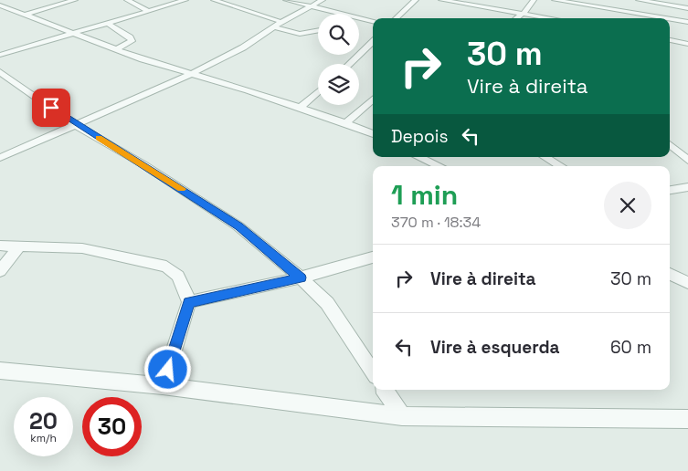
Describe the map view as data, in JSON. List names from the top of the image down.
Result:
{
  "page": {
    "turn": ["30 m", "Vire à direita"],
    "then": "Depois",
    "heading": ["1 min", "370 m · 18:34"],
    "list": [
      {
        "name": "Vire à direita",
        "value": "30 m"
      },
      {
        "name": "Vire à esquerda",
        "value": "60 m"
      }
    ],
    "speed": "20 km/h",
    "limit": "30"
  }
}
